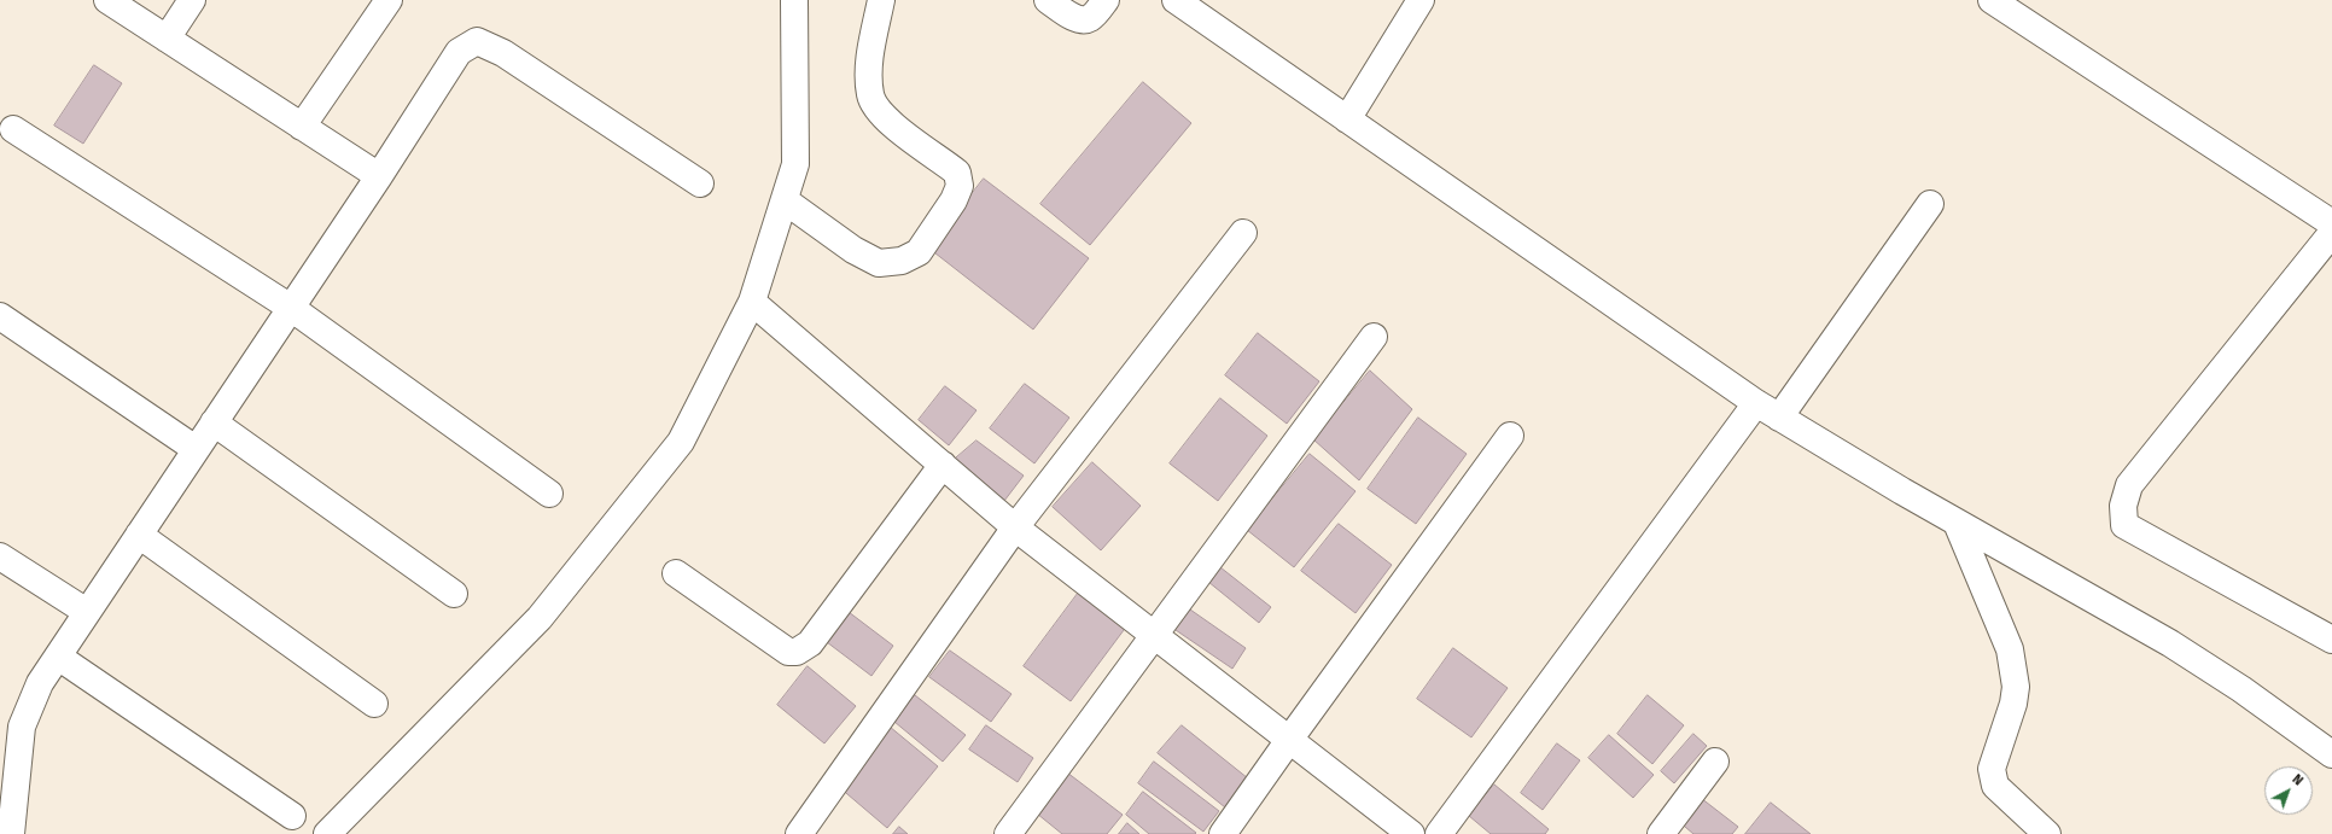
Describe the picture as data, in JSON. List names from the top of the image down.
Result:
{
  "north": "top right"
}
